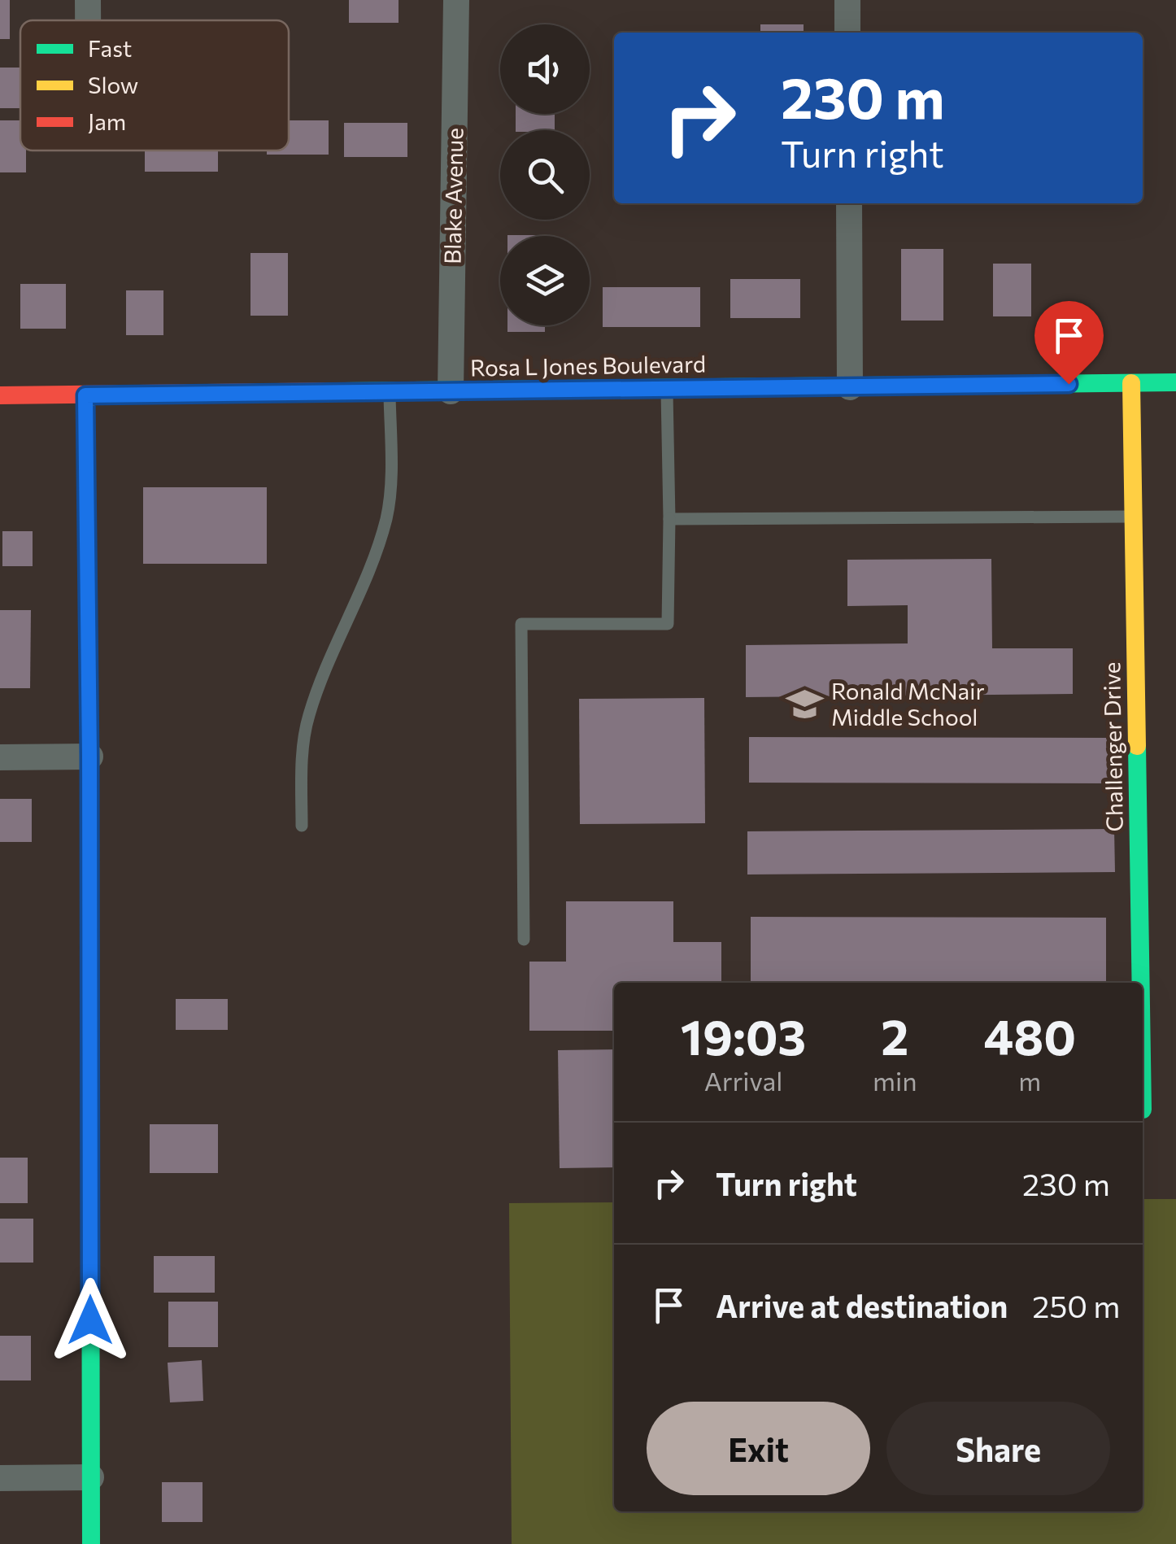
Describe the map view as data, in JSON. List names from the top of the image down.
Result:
{
  "streets": {
    "street": ["Blake Avenue", "Rosa L Jones Boulevard", "Challenger Drive"]
  },
  "crossings": [
    ["Blake Avenue", "Rosa L Jones Boulevard"],
    ["Rosa L Jones Boulevard", "Challenger Drive"]
  ],
  "places": {
    "school or university": ["Ronald McNair Middle School"]
  },
  "legend": ["Fast", "Slow", "Jam"],
  "page": {
    "turn": ["230 m", "Turn right"],
    "eta": [
      "19:03",
      "Arrival",
      "2",
      "min",
      "480",
      "m"
    ],
    "list": [
      {
        "name": "Turn right",
        "value": "230 m"
      },
      {
        "name": "Arrive at destination",
        "value": "250 m"
      }
    ],
    "buttons": ["Exit", "Share"]
  }
}
